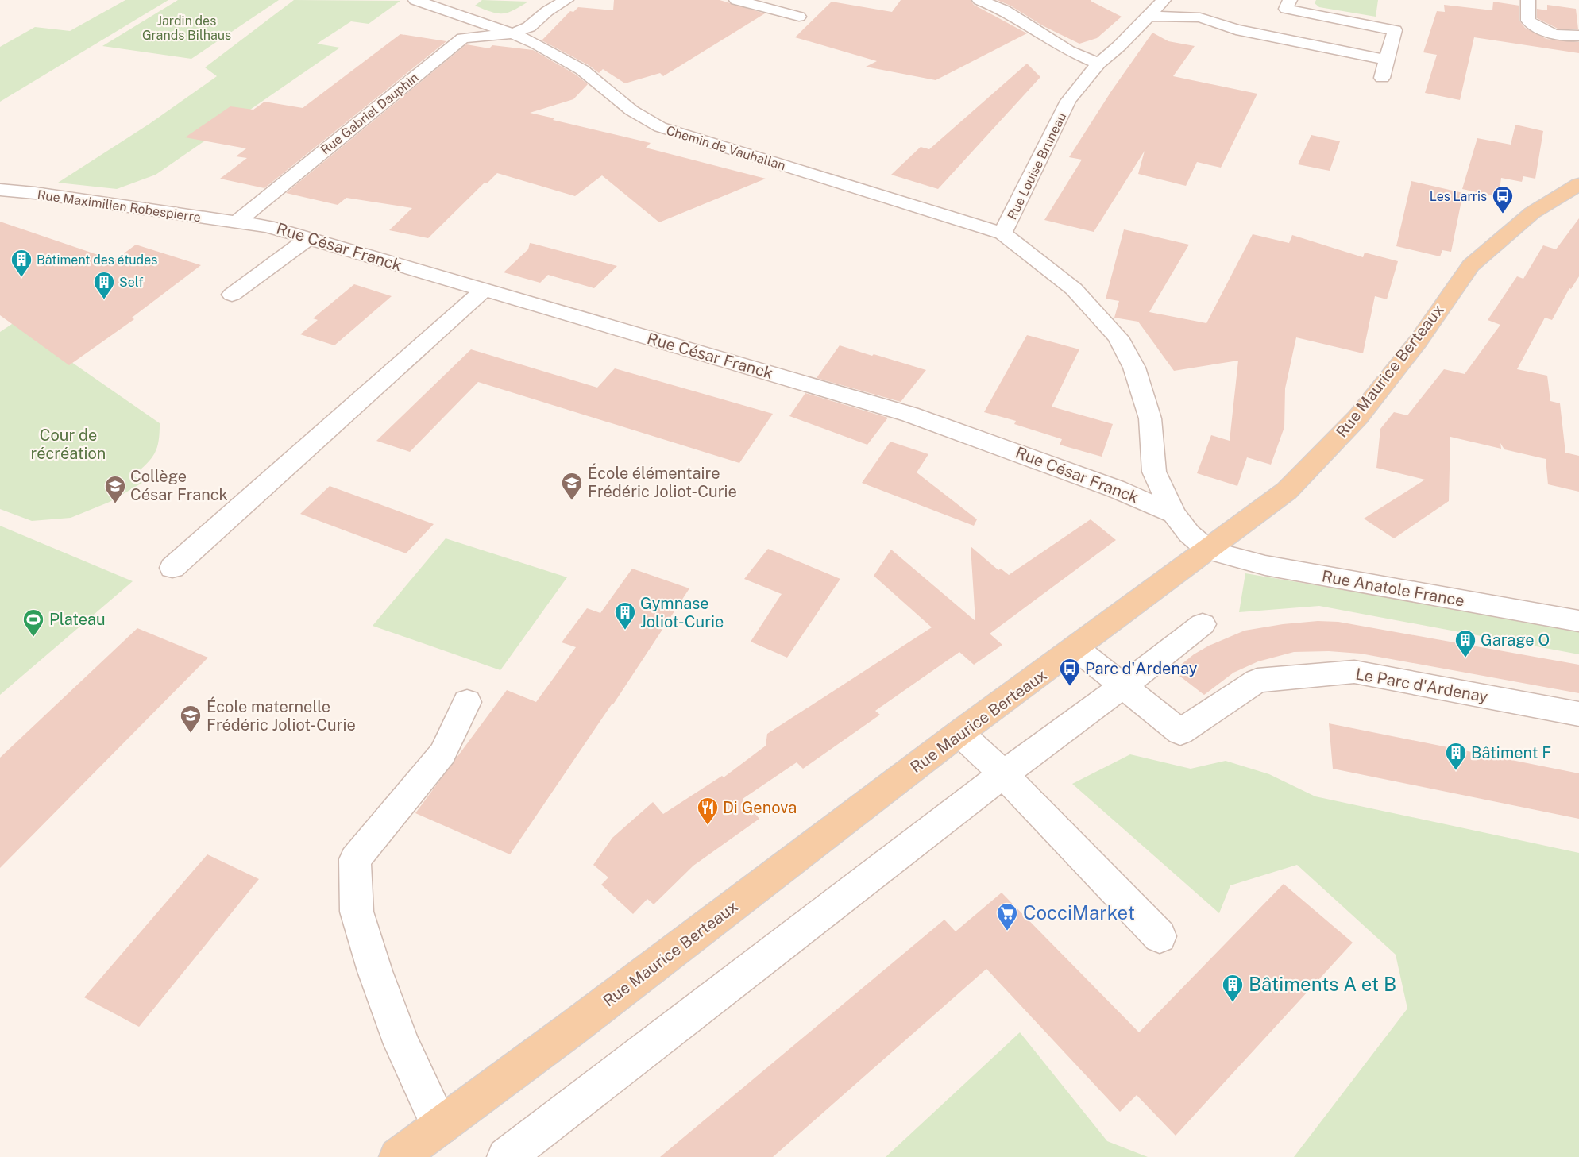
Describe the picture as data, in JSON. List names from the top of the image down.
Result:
{
  "streets": {
    "main road": ["Rue Maurice Berteaux"],
    "street": [
      "Rue Gabriel Dauphin",
      "Chemin de Vauhallan",
      "Rue Louise Bruneau",
      "Rue Maximilien Robespierre",
      "Rue César Franck",
      "Rue Anatole France",
      "Le Parc d'Ardenay"
    ]
  },
  "crossings": [
    ["Rue Gabriel Dauphin", "Chemin de Vauhallan"],
    ["Rue Gabriel Dauphin", "Rue Maximilien Robespierre"],
    ["Rue Gabriel Dauphin", "Rue César Franck"],
    ["Chemin de Vauhallan", "Rue Louise Bruneau"],
    ["Rue Louise Bruneau", "Rue César Franck"],
    ["Rue Louise Bruneau", "Rue Maurice Berteaux"],
    ["Rue Louise Bruneau", "Rue Anatole France"],
    ["Rue Maximilien Robespierre", "Rue César Franck"],
    ["Rue Maurice Berteaux", "Rue Anatole France"]
  ],
  "parks": ["Jardin des Grands Bilhaus", "Cour de récréation"],
  "places": {
    "bus stop": ["Les Larris", "Parc d'Ardenay"],
    "building": [
      "Bâtiment des études",
      "Self",
      "Gymnase Joliot-Curie",
      "Garage O",
      "Bâtiment F",
      "Bâtiments A et B"
    ],
    "school or university": ["École élémentaire Frédéric Joliot-Curie", "Collège César Franck", "École maternelle Frédéric Joliot-Curie"],
    "sports": ["Plateau"],
    "restaurant": ["Di Genova"],
    "supermarket": ["CocciMarket"]
  }
}
